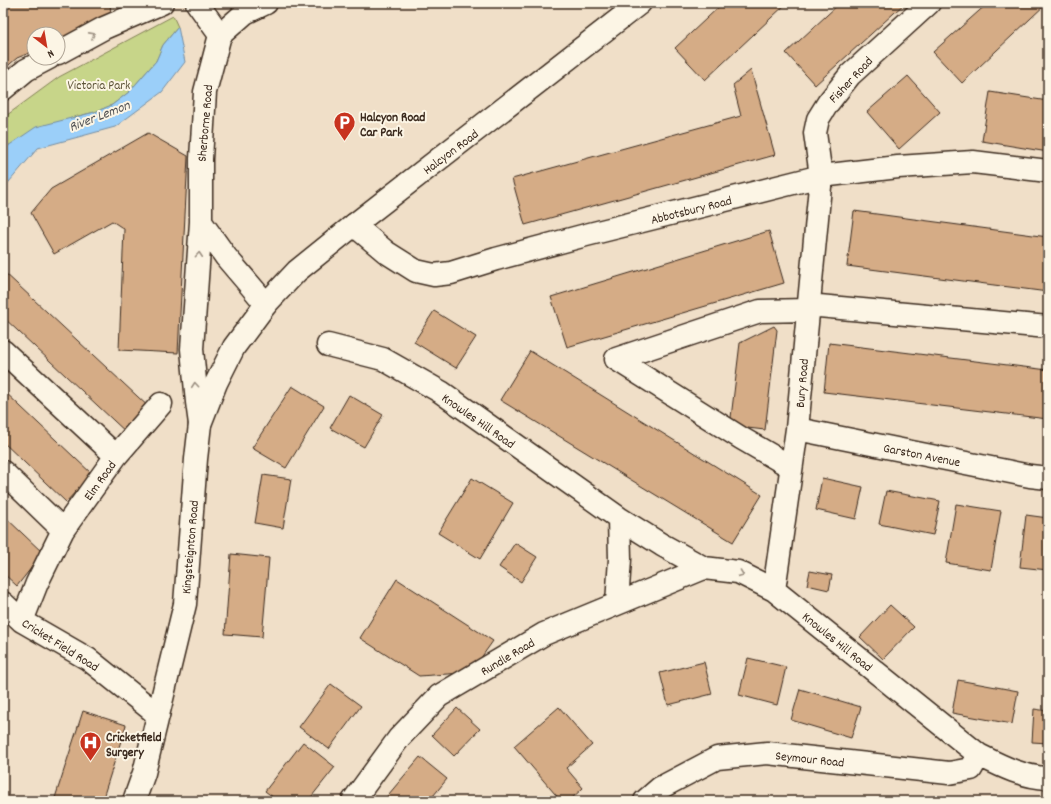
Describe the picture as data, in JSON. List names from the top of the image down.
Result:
{
  "streets": {
    "street": [
      "Fisher Road",
      "Sherborne Road",
      "Halcyon Road",
      "Abbotsbury Road",
      "Bury Road",
      "Knowles Hill Road",
      "Garston Avenue",
      "Elm Road",
      "Kingsteignton Road",
      "Cricket Field Road",
      "Rundle Road",
      "Seymour Road"
    ]
  },
  "crossings": [
    ["Fisher Road", "Abbotsbury Road"],
    ["Fisher Road", "Bury Road"],
    ["Sherborne Road", "Kingsteignton Road"],
    ["Halcyon Road", "Abbotsbury Road"],
    ["Halcyon Road", "Kingsteignton Road"],
    ["Abbotsbury Road", "Bury Road"],
    ["Bury Road", "Knowles Hill Road"],
    ["Bury Road", "Garston Avenue"],
    ["Knowles Hill Road", "Rundle Road"],
    ["Knowles Hill Road", "Seymour Road"],
    ["Elm Road", "Cricket Field Road"],
    ["Kingsteignton Road", "Cricket Field Road"]
  ],
  "one_way": ["Sherborne Road"],
  "water": ["River Lemon"],
  "parks": ["Victoria Park"],
  "places": {
    "parking": ["Halcyon Road Car Park"],
    "hospital": ["Cricketfield Surgery"]
  },
  "north": "bottom right"
}
